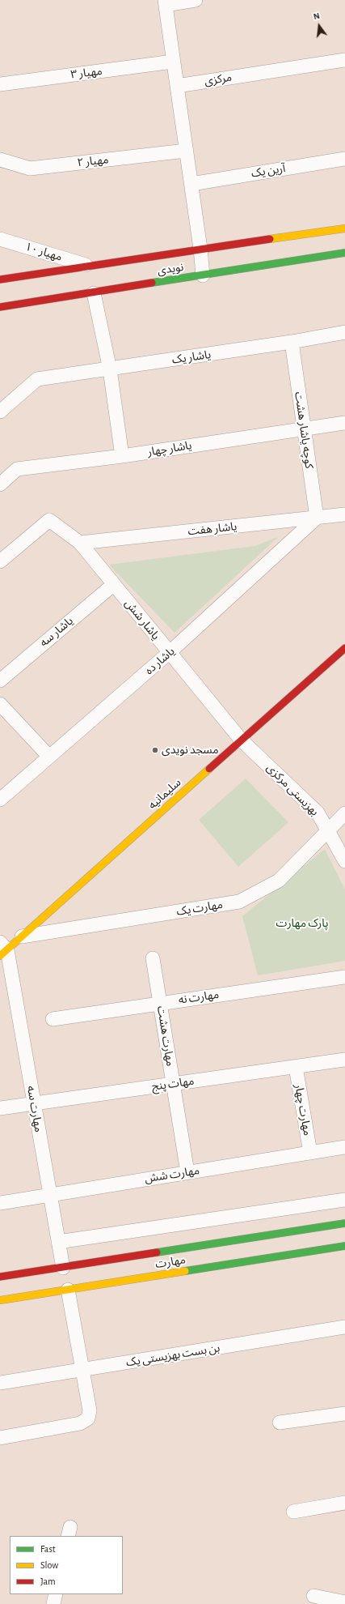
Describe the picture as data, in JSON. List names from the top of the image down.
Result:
{
  "streets": {
    "main road": ["نویدی", "سلیمانیه", "مهارت"],
    "street": [
      "مهیار ۳",
      "مرکزی",
      "مهیار ۲",
      "آرین یک",
      "مهیار ۱۰",
      "یاشار یک",
      "کوچه یاشار هشت",
      "یاشار چهار",
      "یاشار هفت",
      "یاشار شش",
      "یاشار سه",
      "یاشار ده",
      "بهزیستی مرکزی",
      "مهارت یک",
      "مهارت نه",
      "مهارت هشت",
      "مهات پنج",
      "مهارت سه",
      "مهارت چهار",
      "مهارت شش",
      "بن بست بهزیستی یک"
    ]
  },
  "crossings": [
    ["مهیار ۱۰", "نویدی"],
    ["یاشار یک", "کوچه یاشار هشت"],
    ["کوچه یاشار هشت", "یاشار چهار"],
    ["کوچه یاشار هشت", "یاشار هفت"],
    ["کوچه یاشار هشت", "یاشار ده"],
    ["یاشار هفت", "یاشار شش"],
    ["یاشار هفت", "یاشار ده"],
    ["یاشار شش", "یاشار سه"],
    ["یاشار شش", "یاشار ده"],
    ["یاشار شش", "بهزیستی مرکزی"],
    ["یاشار شش", "سلیمانیه"],
    ["بهزیستی مرکزی", "سلیمانیه"],
    ["بهزیستی مرکزی", "مهارت یک"],
    ["سلیمانیه", "مهارت یک"],
    ["سلیمانیه", "مهارت سه"],
    ["مهارت نه", "مهارت هشت"],
    ["مهارت هشت", "مهات پنج"],
    ["مهارت هشت", "مهارت شش"],
    ["مهات پنج", "مهارت سه"],
    ["مهات پنج", "مهارت چهار"],
    ["مهارت سه", "مهارت شش"],
    ["مهارت سه", "مهارت"],
    ["مهارت چهار", "مهارت شش"]
  ],
  "parks": ["پارک مهارت"],
  "places": ["مسجد نویدی"],
  "legend": ["Fast", "Slow", "Jam"],
  "north": "top"
}
